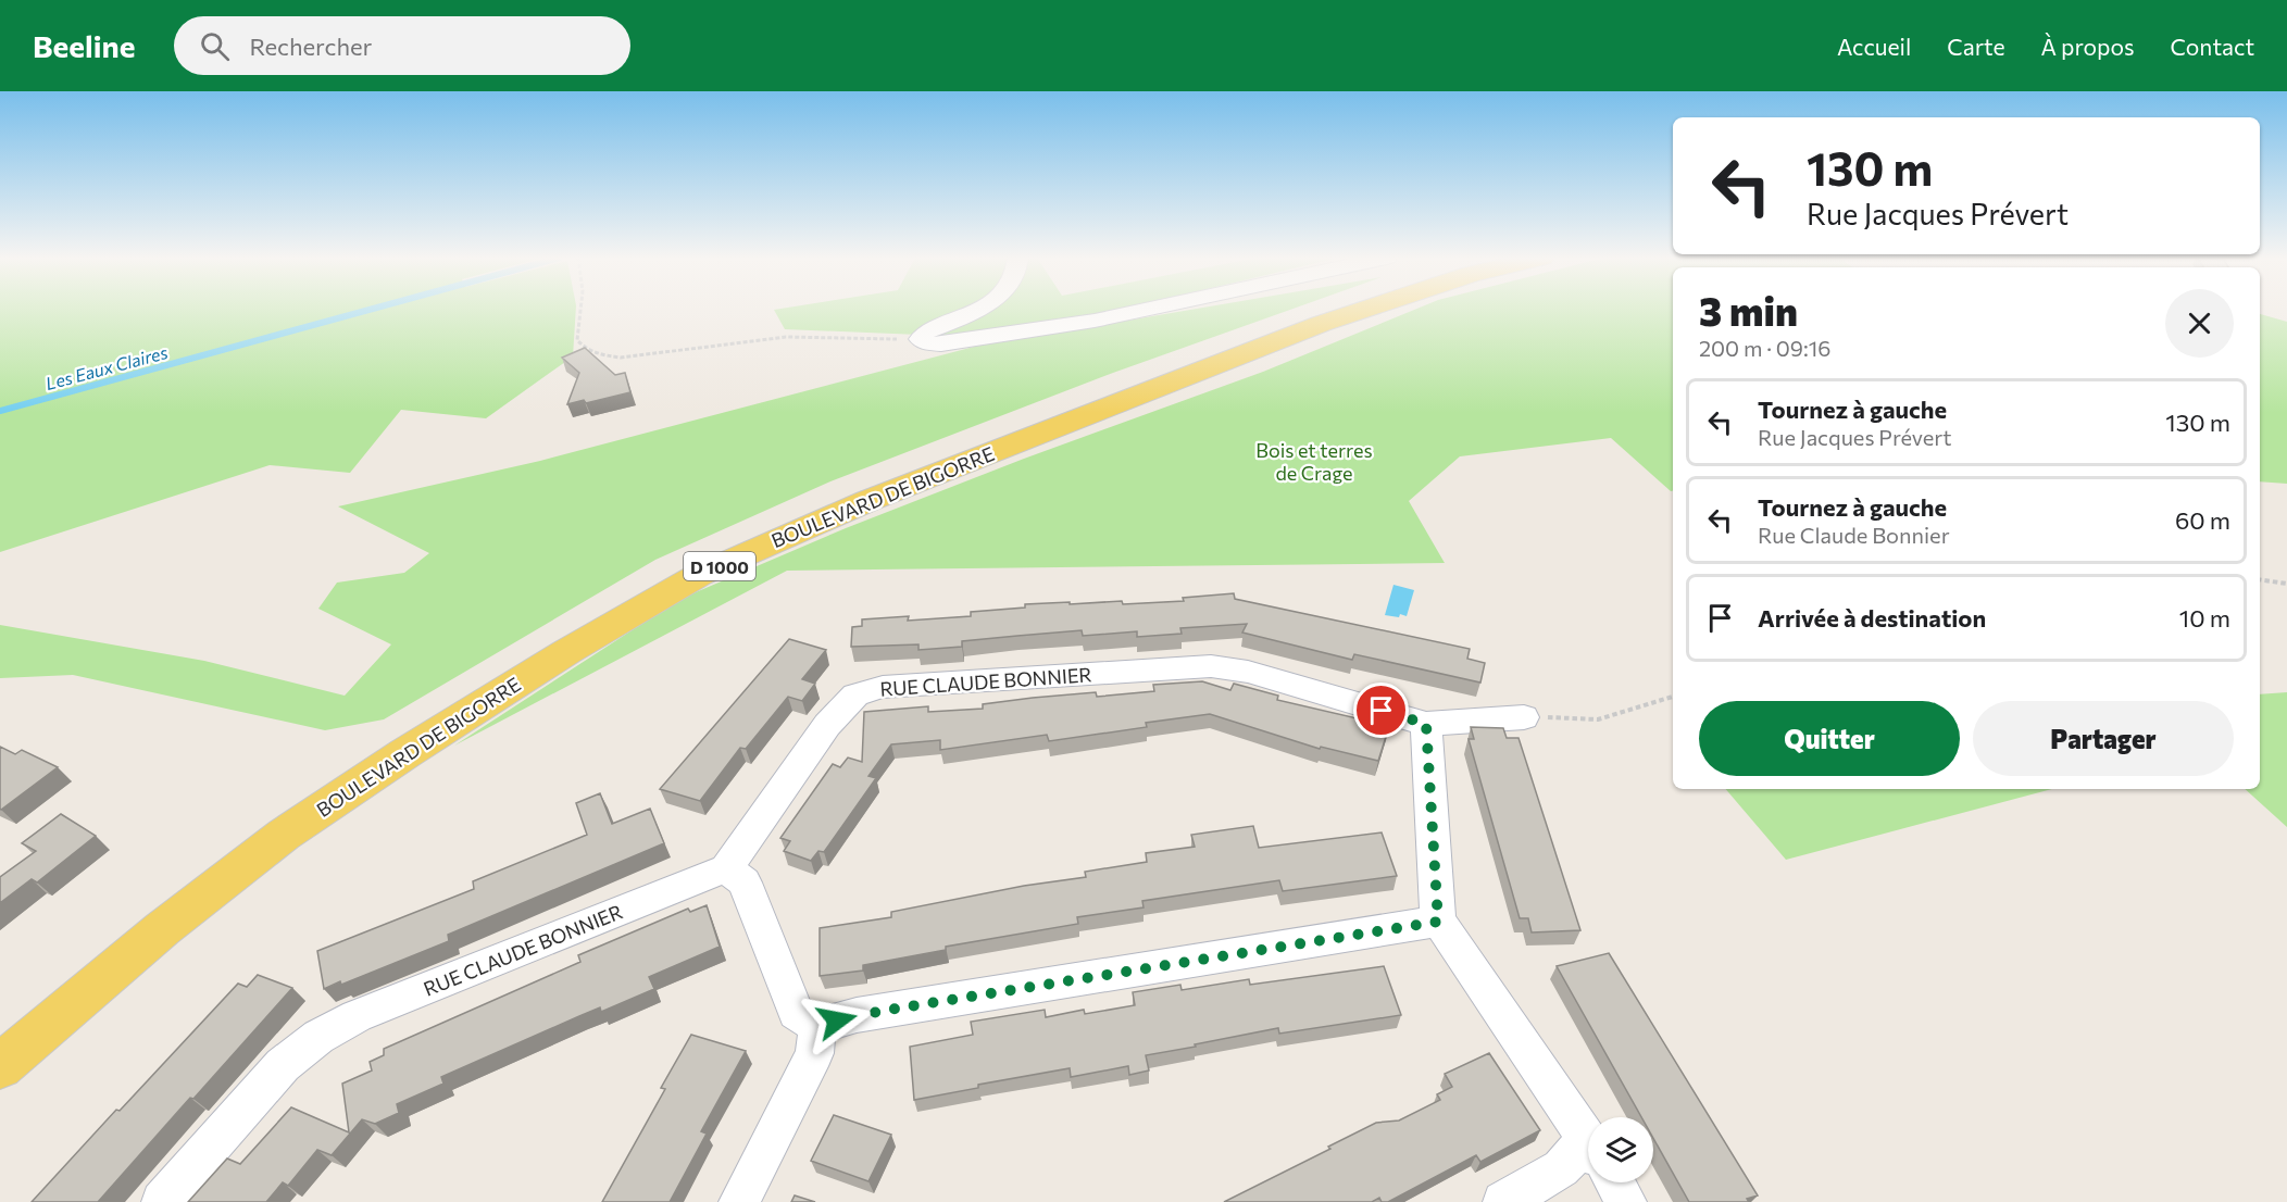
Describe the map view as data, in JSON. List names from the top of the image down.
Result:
{
  "streets": {
    "main road": ["BOULEVARD DE BIGORRE", "D 1000"],
    "street": ["RUE CLAUDE BONNIER"]
  },
  "water": ["Les Eaux Claires"],
  "parks": ["Bois et terres de Crage"],
  "page": {
    "header": "Beeline",
    "search": "Rechercher",
    "nav": [
      "Accueil",
      "Carte",
      "À propos",
      "Contact"
    ],
    "turn": ["130 m", "Rue Jacques Prévert"],
    "heading": ["3 min", "200 m · 09:16"],
    "list": [
      {
        "name": "Tournez à gauche",
        "note": "Rue Jacques Prévert",
        "value": "130 m"
      },
      {
        "name": "Tournez à gauche",
        "note": "Rue Claude Bonnier",
        "value": "60 m"
      },
      {
        "name": "Arrivée à destination",
        "value": "10 m"
      }
    ],
    "buttons": ["Quitter", "Partager"]
  }
}
